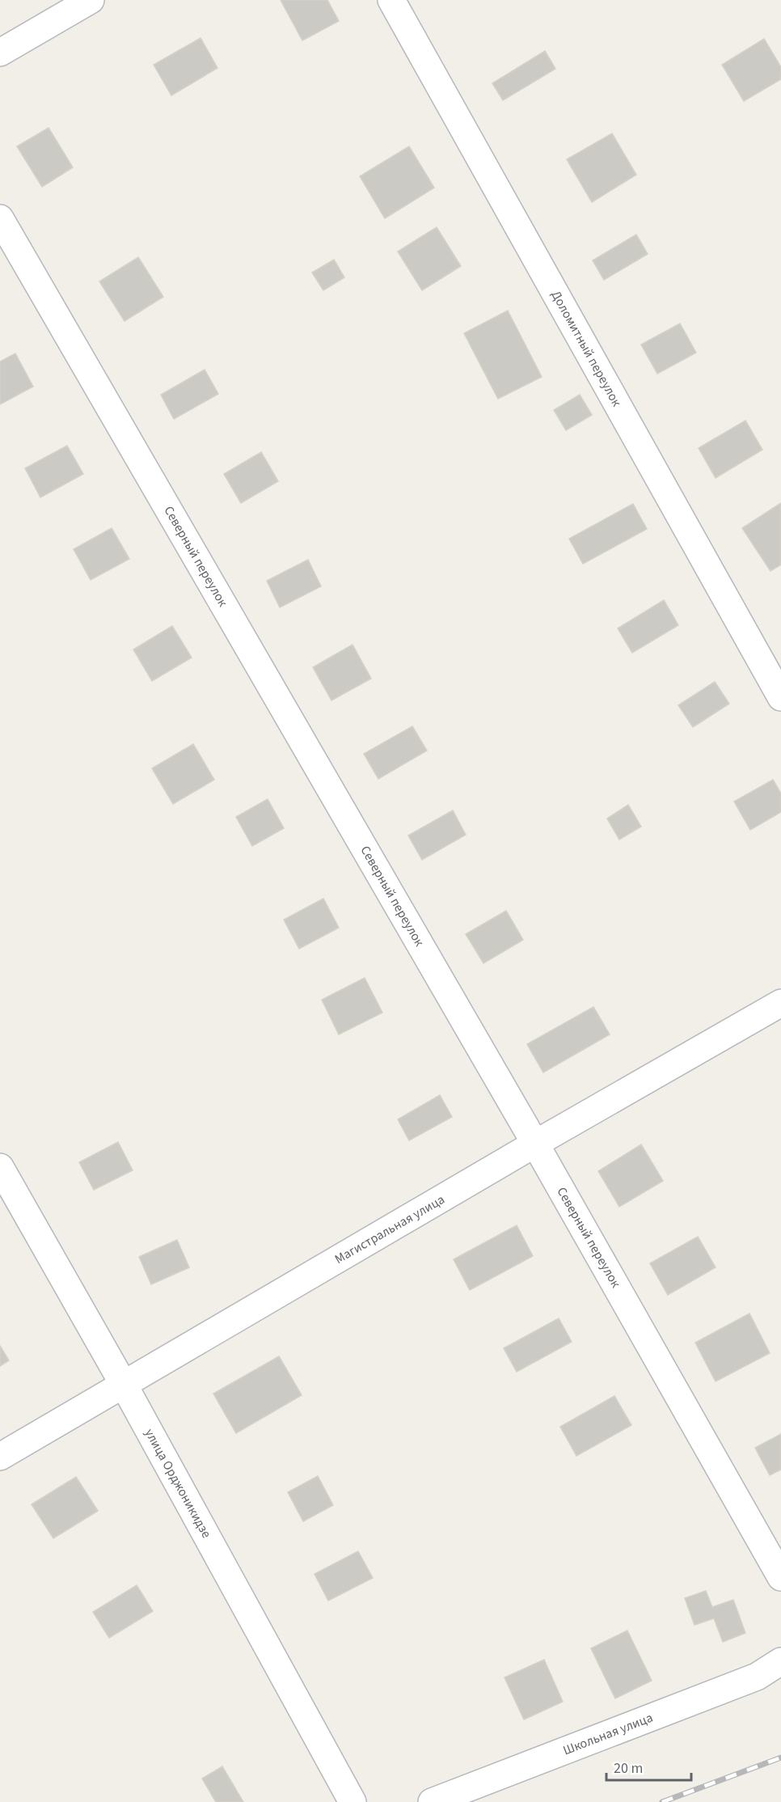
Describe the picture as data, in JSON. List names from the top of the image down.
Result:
{
  "streets": {
    "street": [
      "Доломитный переулок",
      "Северный переулок",
      "Магистральная улица",
      "улица Орджоникидзе",
      "Школьная улица"
    ]
  },
  "crossings": [
    ["Северный переулок", "Магистральная улица"],
    ["Магистральная улица", "улица Орджоникидзе"]
  ],
  "scale_bar": "20 m"
}
